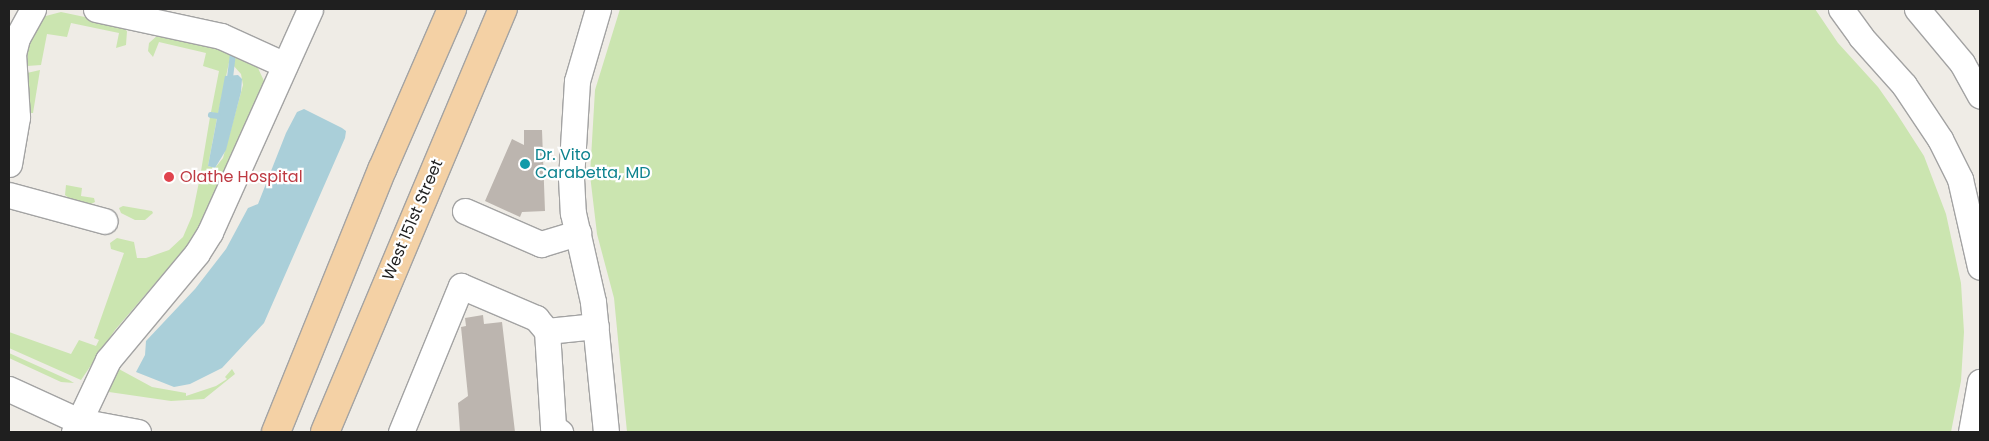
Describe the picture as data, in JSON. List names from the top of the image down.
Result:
{
  "streets": {
    "main road": ["West 151st Street"]
  },
  "places": ["Dr. Vito Carabetta, MD", "Olathe Hospital"]
}
